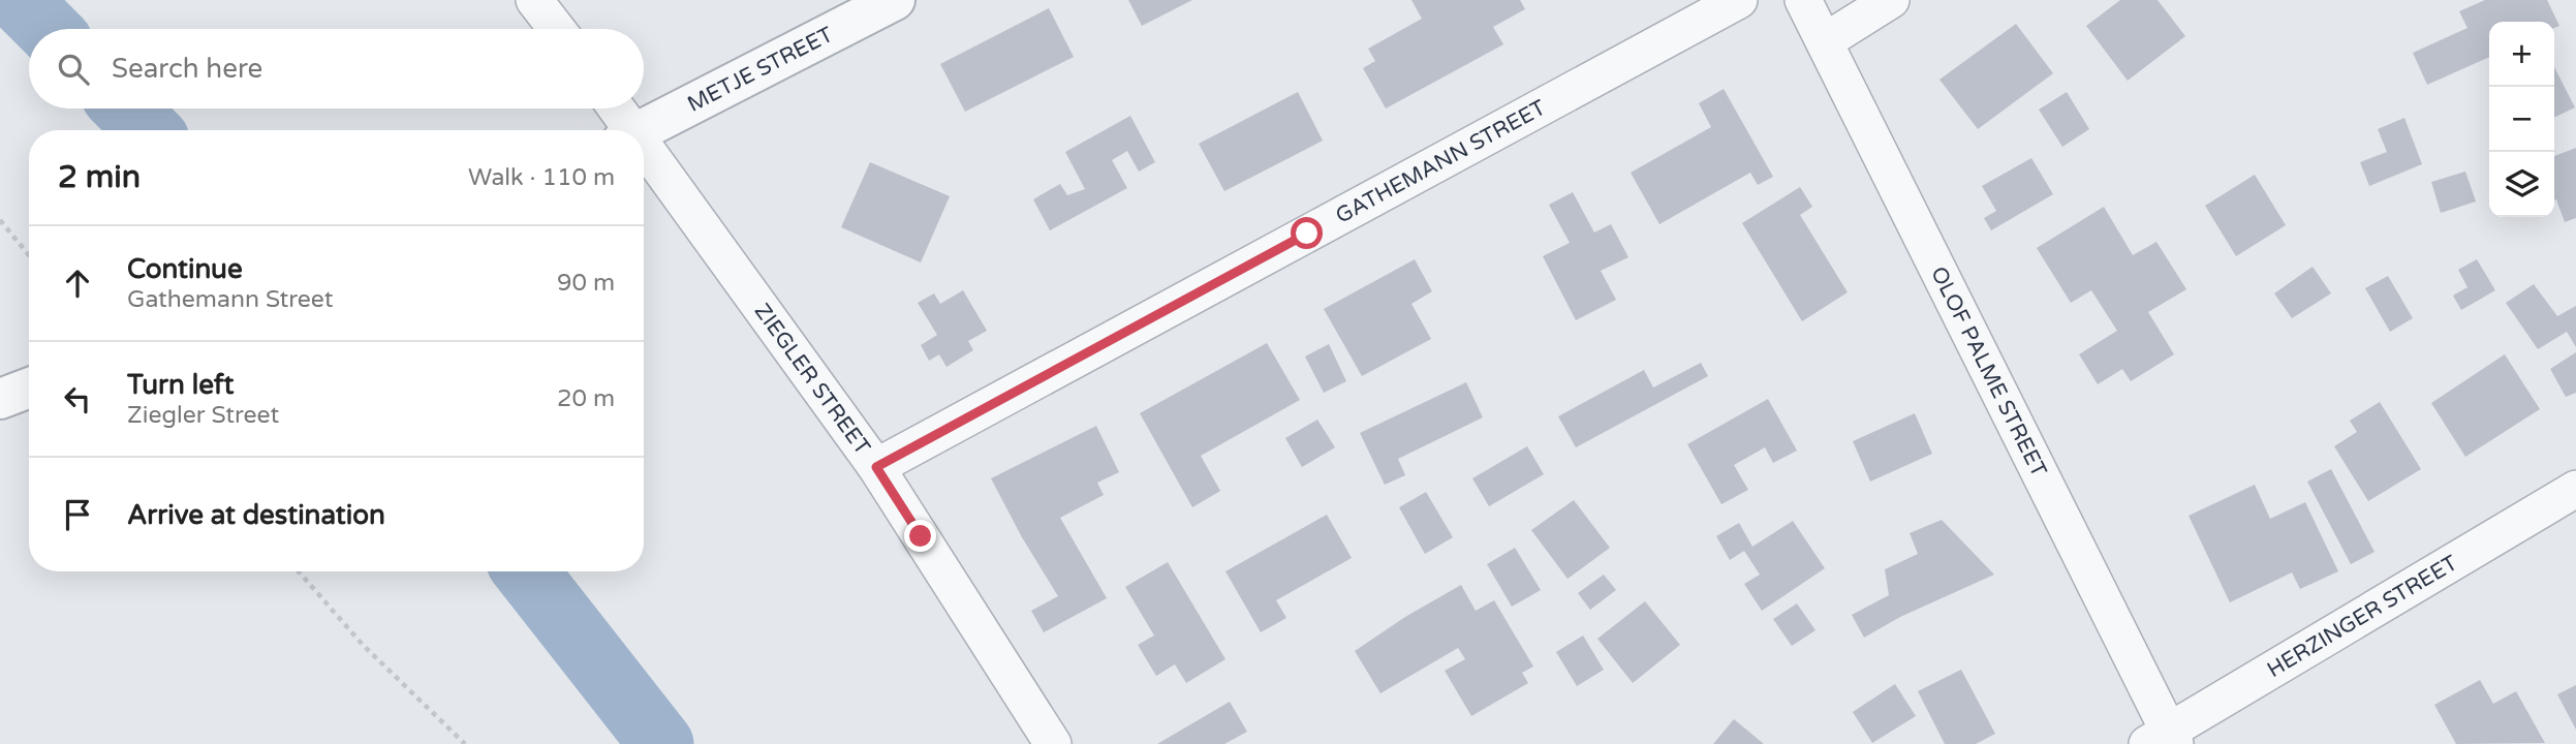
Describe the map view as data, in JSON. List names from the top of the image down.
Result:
{
  "streets": {
    "street": [
      "METJE STREET",
      "GATHEMANN STREET",
      "OLOF PALME STREET",
      "ZIEGLER STREET",
      "HERZINGER STREET"
    ]
  },
  "crossings": [
    ["GATHEMANN STREET", "ZIEGLER STREET"],
    ["OLOF PALME STREET", "HERZINGER STREET"]
  ],
  "page": {
    "map_buttons": ["+", "−"],
    "search": "Search here",
    "heading": ["2 min", "Walk · 110 m"],
    "list": [
      ["Continue", "Gathemann Street", "90 m"],
      ["Turn left", "Ziegler Street", "20 m"],
      "Arrive at destination"
    ]
  }
}
